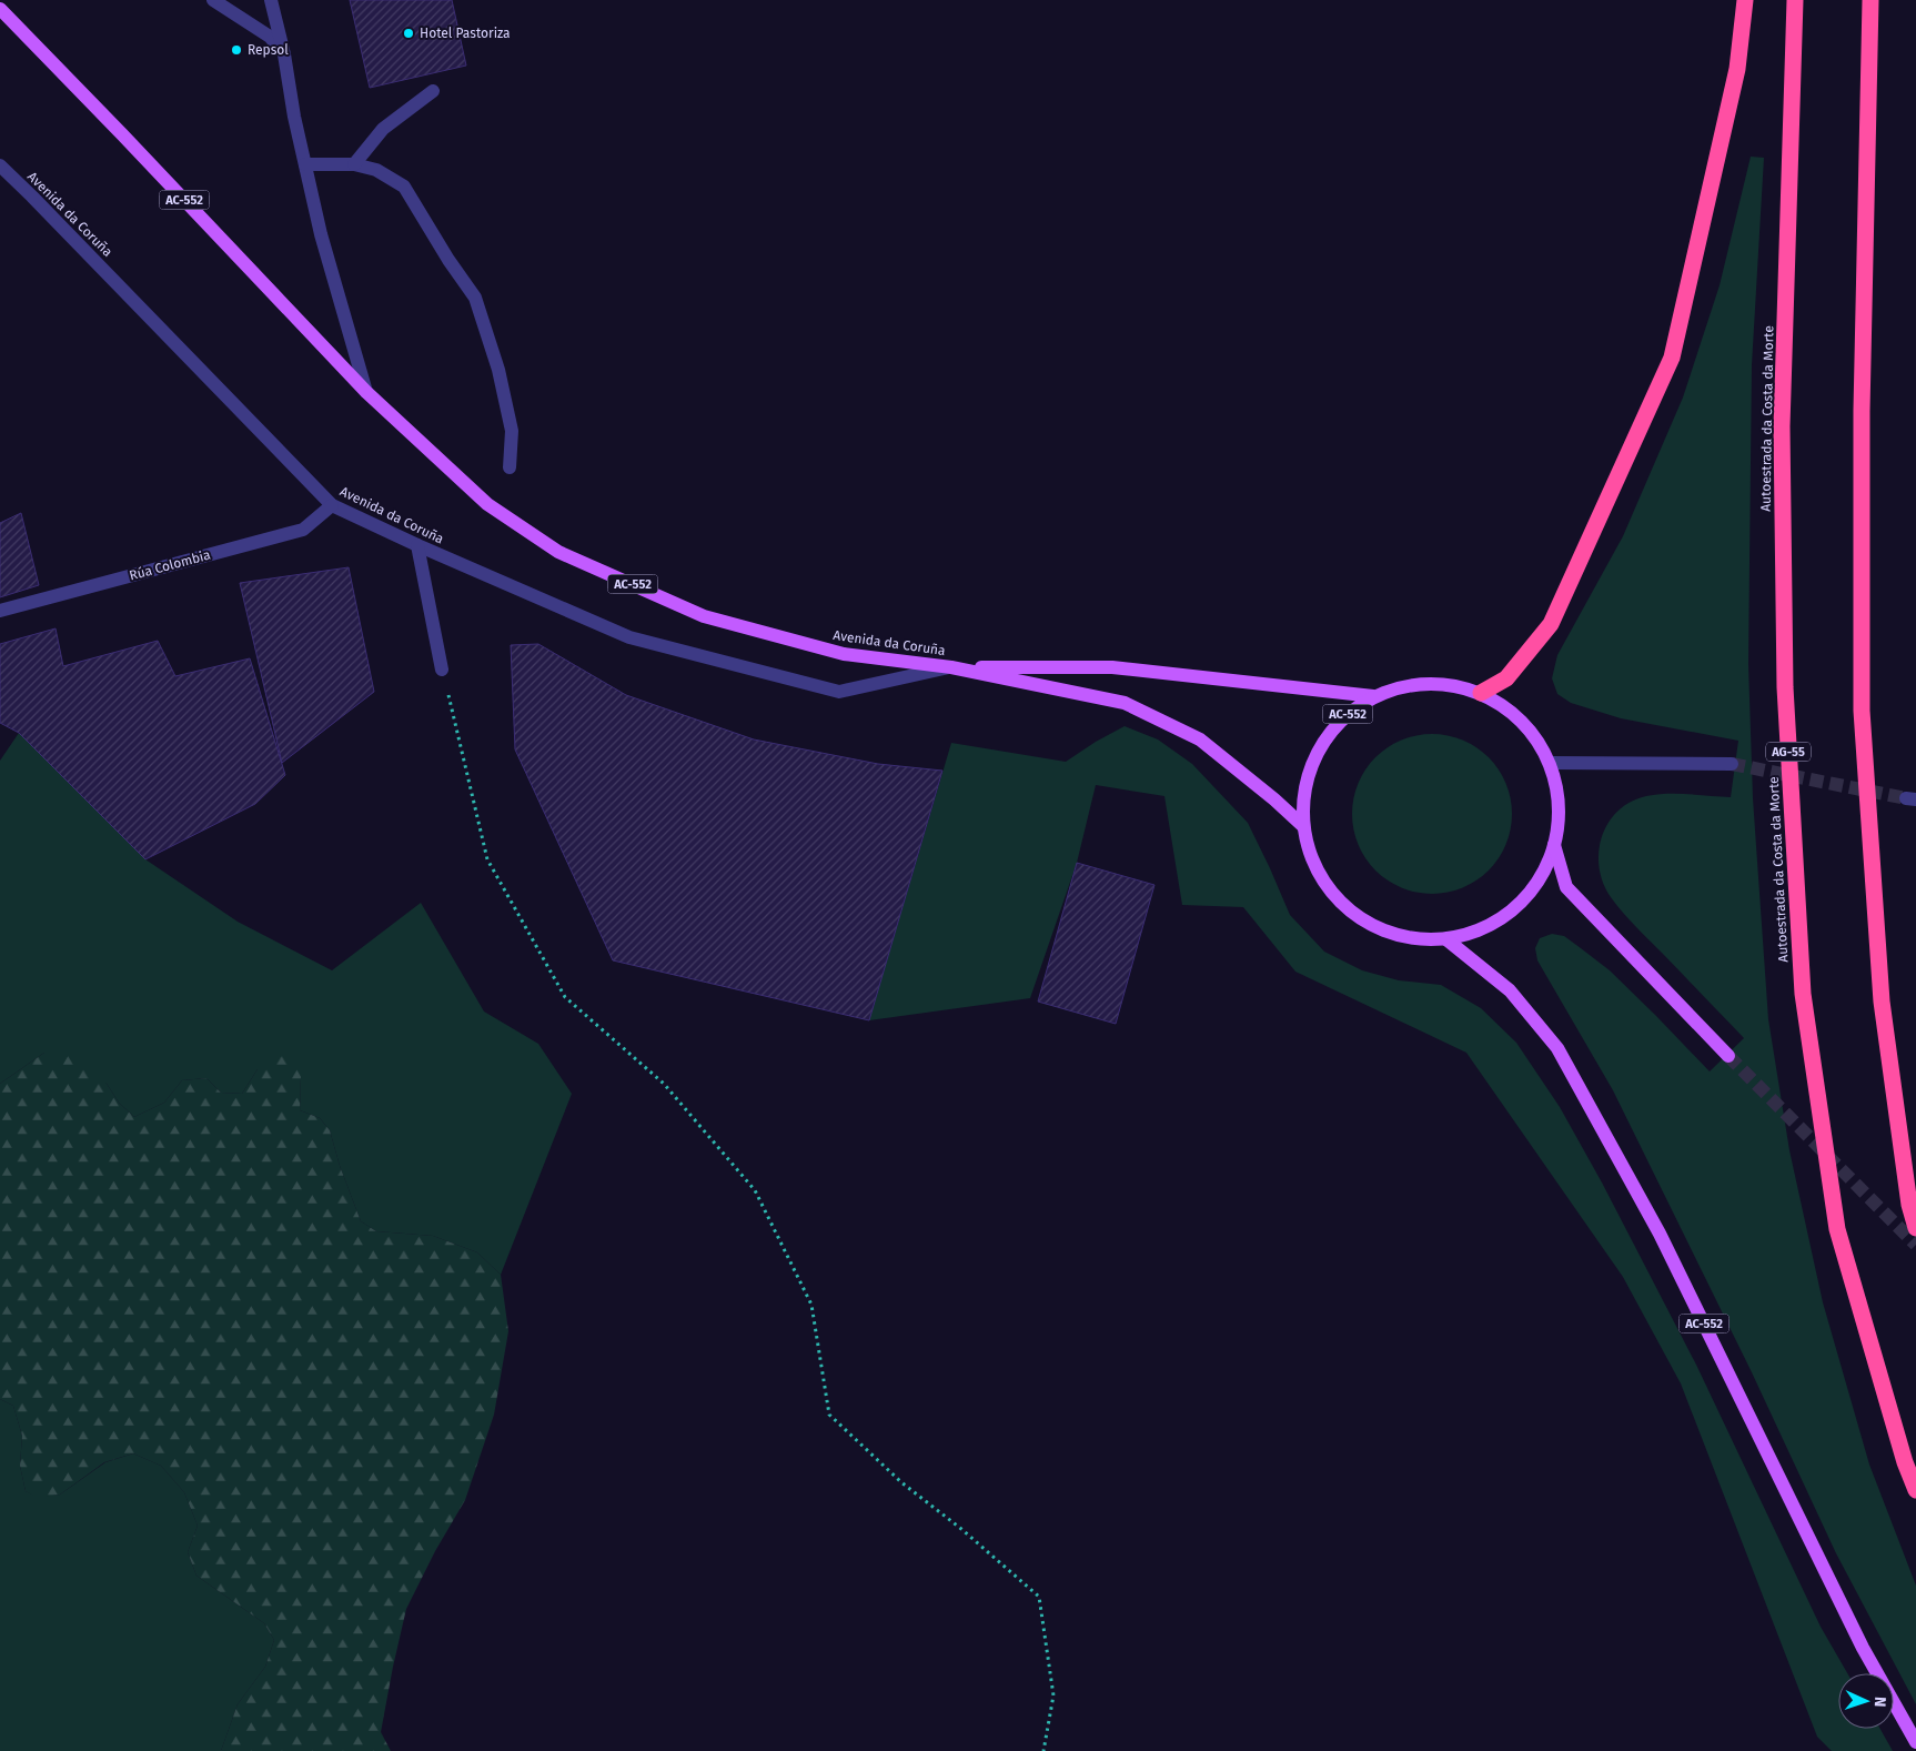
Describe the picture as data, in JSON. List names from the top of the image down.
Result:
{
  "streets": {
    "highway": ["Autoestrada da Costa da Morte", "AG-55"],
    "main road": ["AC-552", "Avenida da Coruña"],
    "street": ["Rúa Colombia"]
  },
  "crossings": [
    ["AC-552", "Avenida da Coruña"],
    ["Avenida da Coruña", "Rúa Colombia"]
  ],
  "places": ["Hotel Pastoriza", "Repsol"],
  "north": "right"
}
